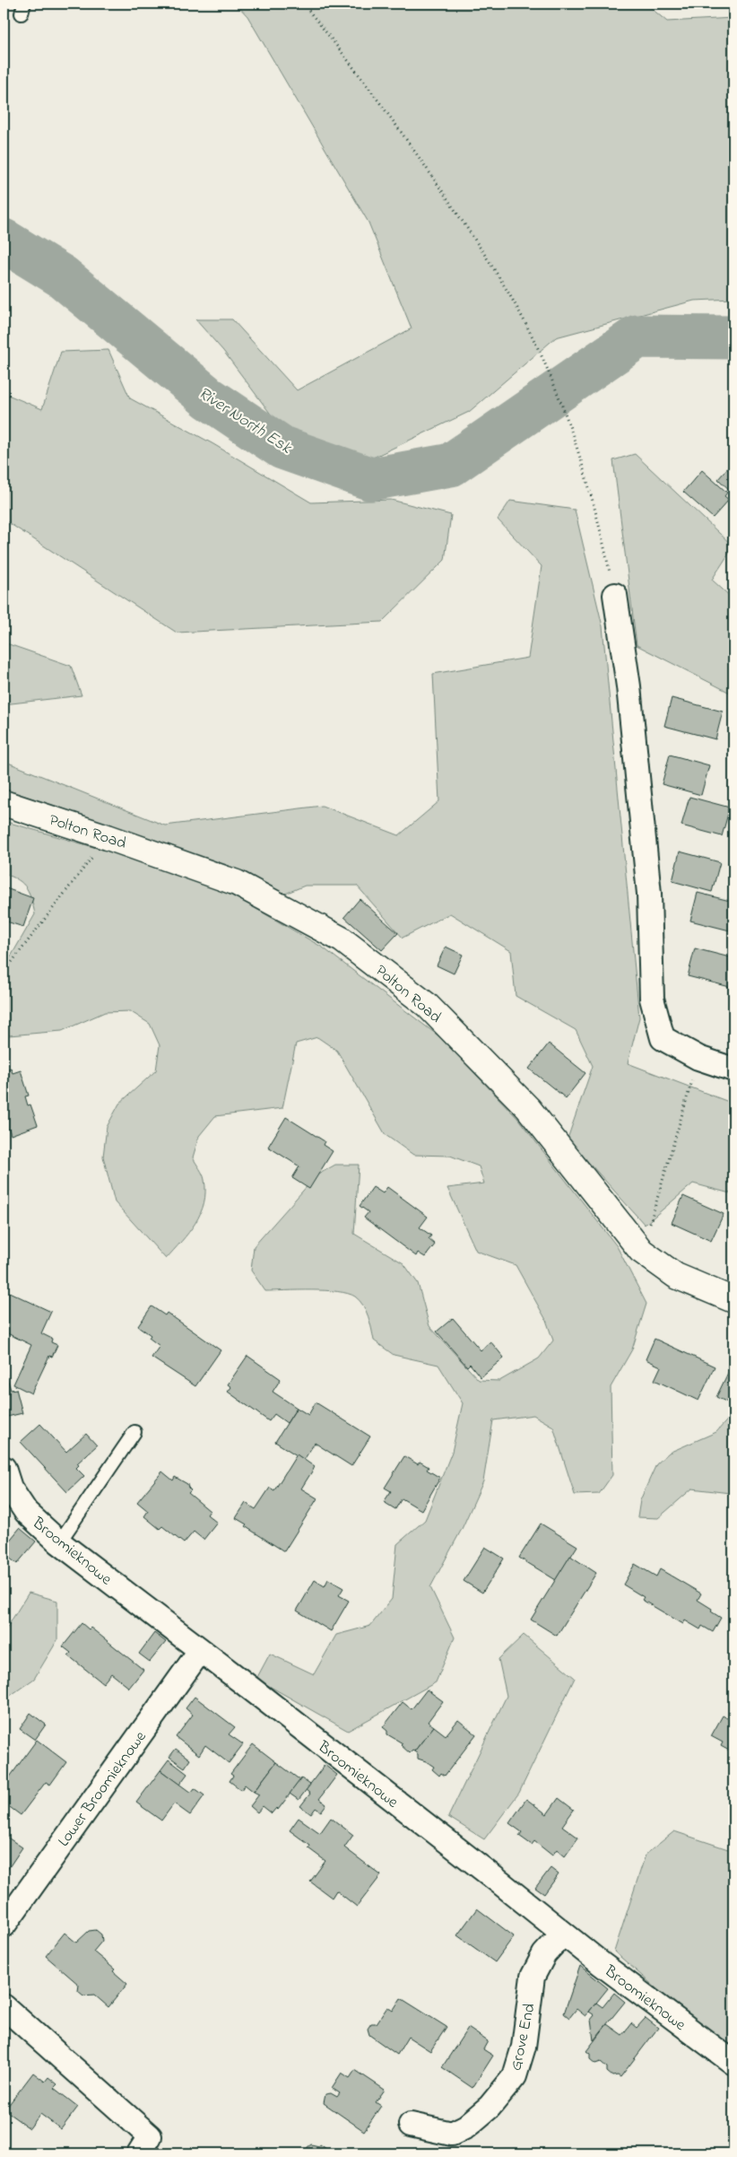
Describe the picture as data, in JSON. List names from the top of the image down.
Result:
{
  "streets": {
    "street": [
      "Polton Road",
      "Broomieknowe",
      "Lower Broomieknowe",
      "Grove End"
    ]
  },
  "crossings": [
    ["Broomieknowe", "Lower Broomieknowe"],
    ["Broomieknowe", "Grove End"]
  ],
  "water": ["River North Esk"]
}
